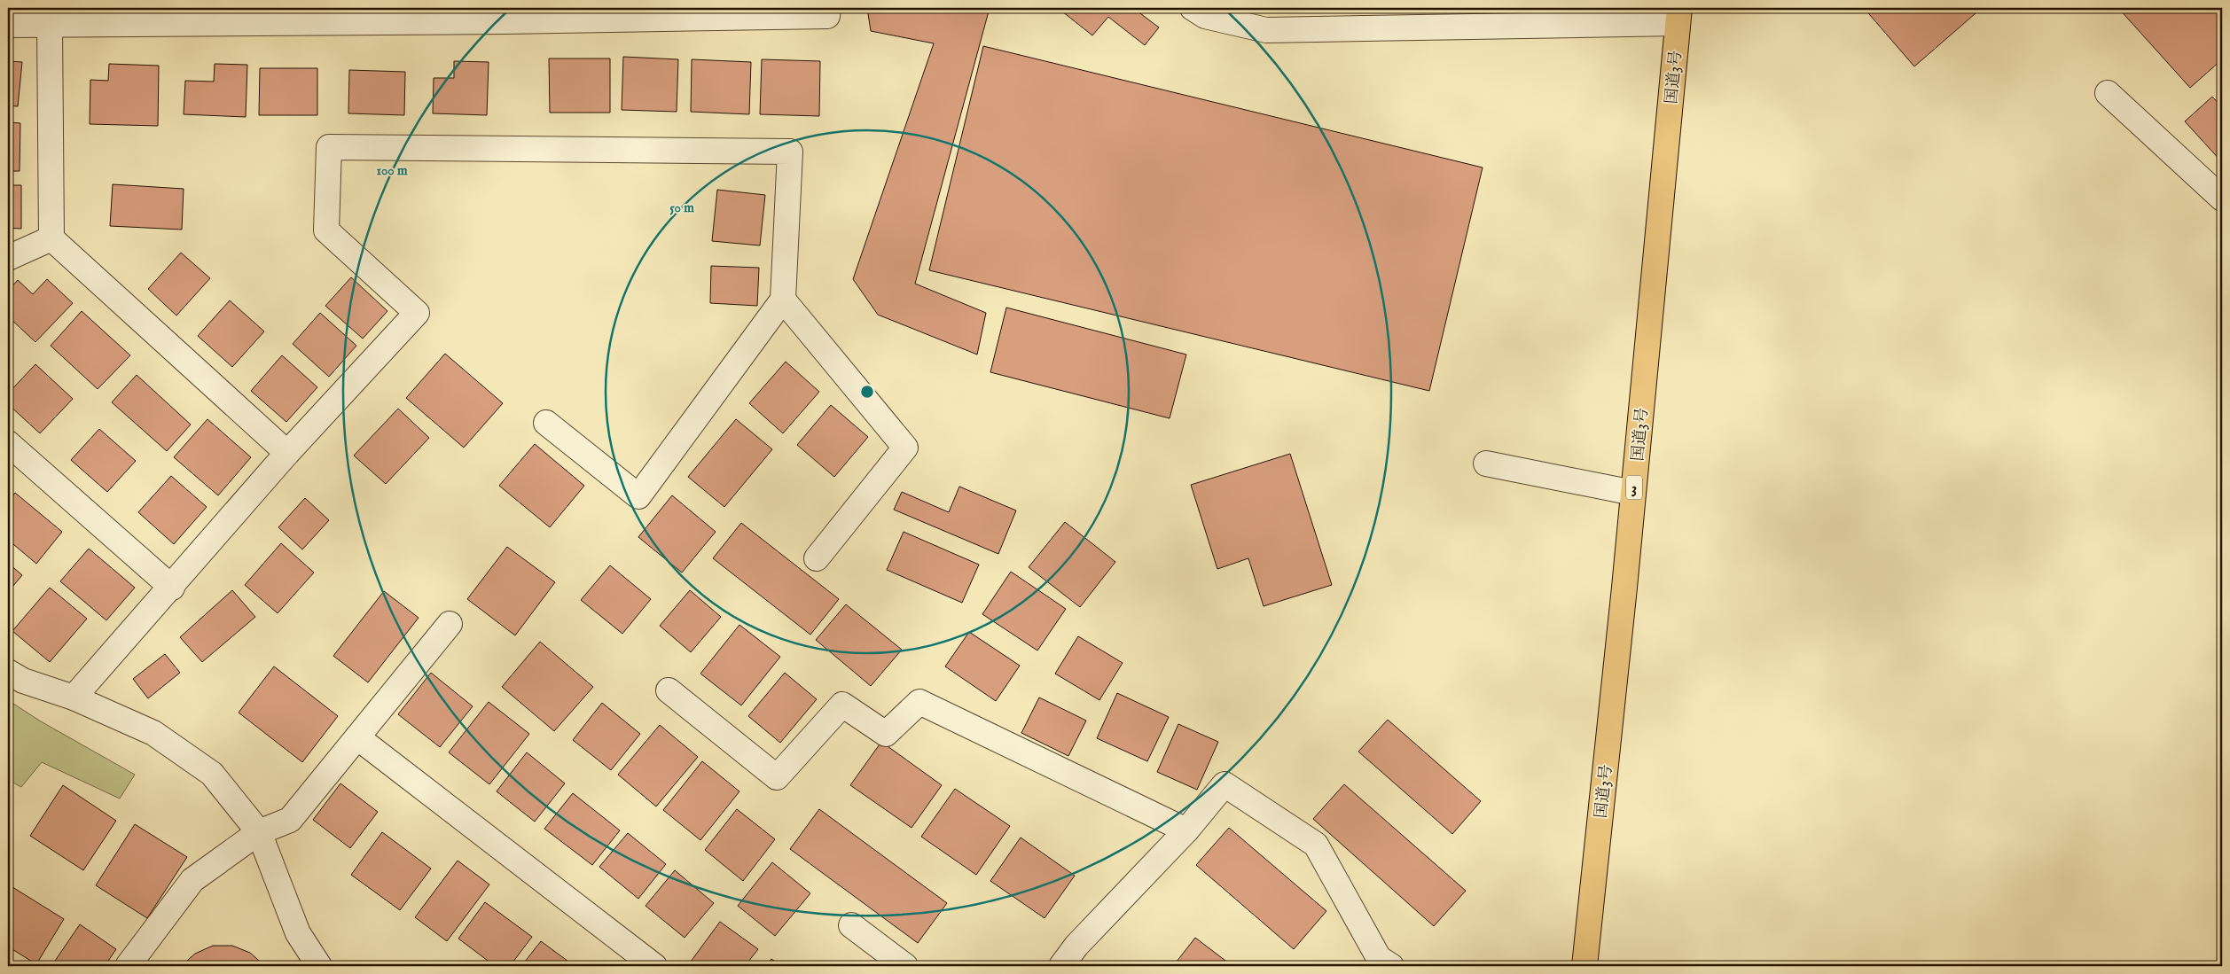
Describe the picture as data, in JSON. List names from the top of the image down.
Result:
{
  "streets": {
    "highway": ["国道3号", "3"]
  },
  "rings": ["100 m", "50 m"]
}
